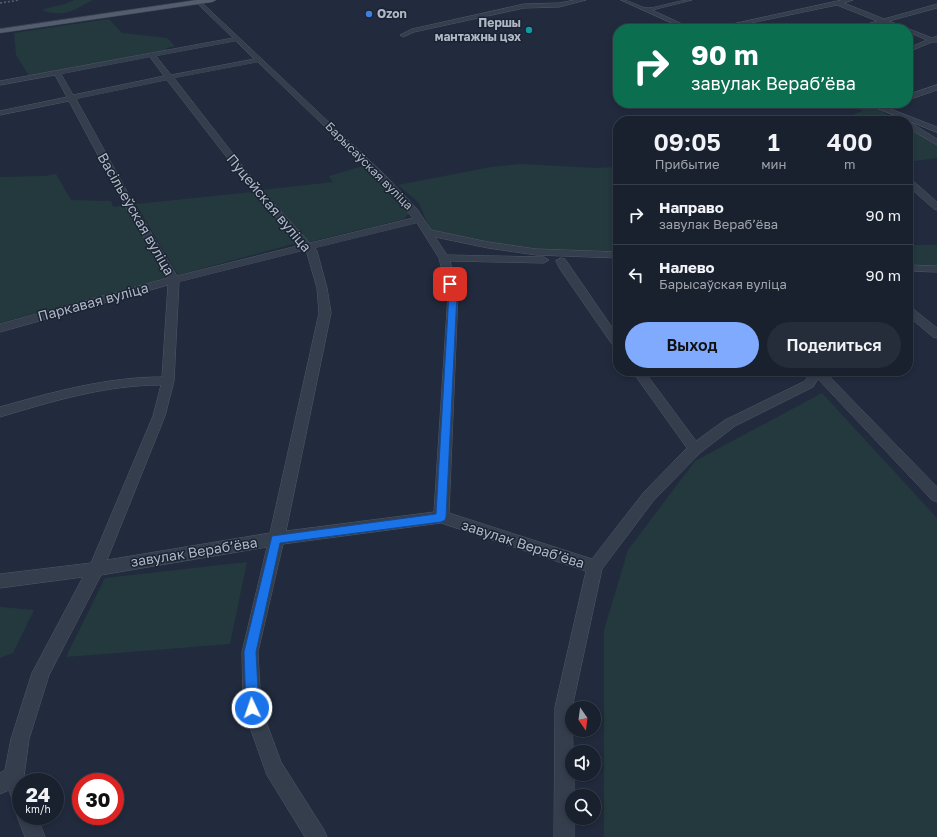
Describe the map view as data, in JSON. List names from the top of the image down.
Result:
{
  "streets": {
    "street": [
      "Барысаўская вуліца",
      "Пуцейская вуліца",
      "Васільеўская вуліца",
      "Паркавая вуліца",
      "завулак Верабʼёва"
    ]
  },
  "crossings": [
    ["Барысаўская вуліца", "Паркавая вуліца"],
    ["Барысаўская вуліца", "завулак Верабʼёва"],
    ["Пуцейская вуліца", "Паркавая вуліца"],
    ["Пуцейская вуліца", "завулак Верабʼёва"],
    ["Васільеўская вуліца", "Паркавая вуліца"],
    ["Васільеўская вуліца", "завулак Верабʼёва"]
  ],
  "places": ["Ozon", "Першы мантажны цэх"],
  "north": "bottom",
  "page": {
    "turn": ["90 m", "завулак Верабʼёва"],
    "eta": [
      "09:05",
      "Прибытие",
      "1",
      "мин",
      "400",
      "m"
    ],
    "list": [
      {
        "name": "Направо",
        "note": "завулак Верабʼёва",
        "value": "90 m"
      },
      {
        "name": "Налево",
        "note": "Барысаўская вуліца",
        "value": "90 m"
      }
    ],
    "buttons": ["Выход", "Поделиться"],
    "speed": "24 km/h",
    "limit": "30"
  }
}
